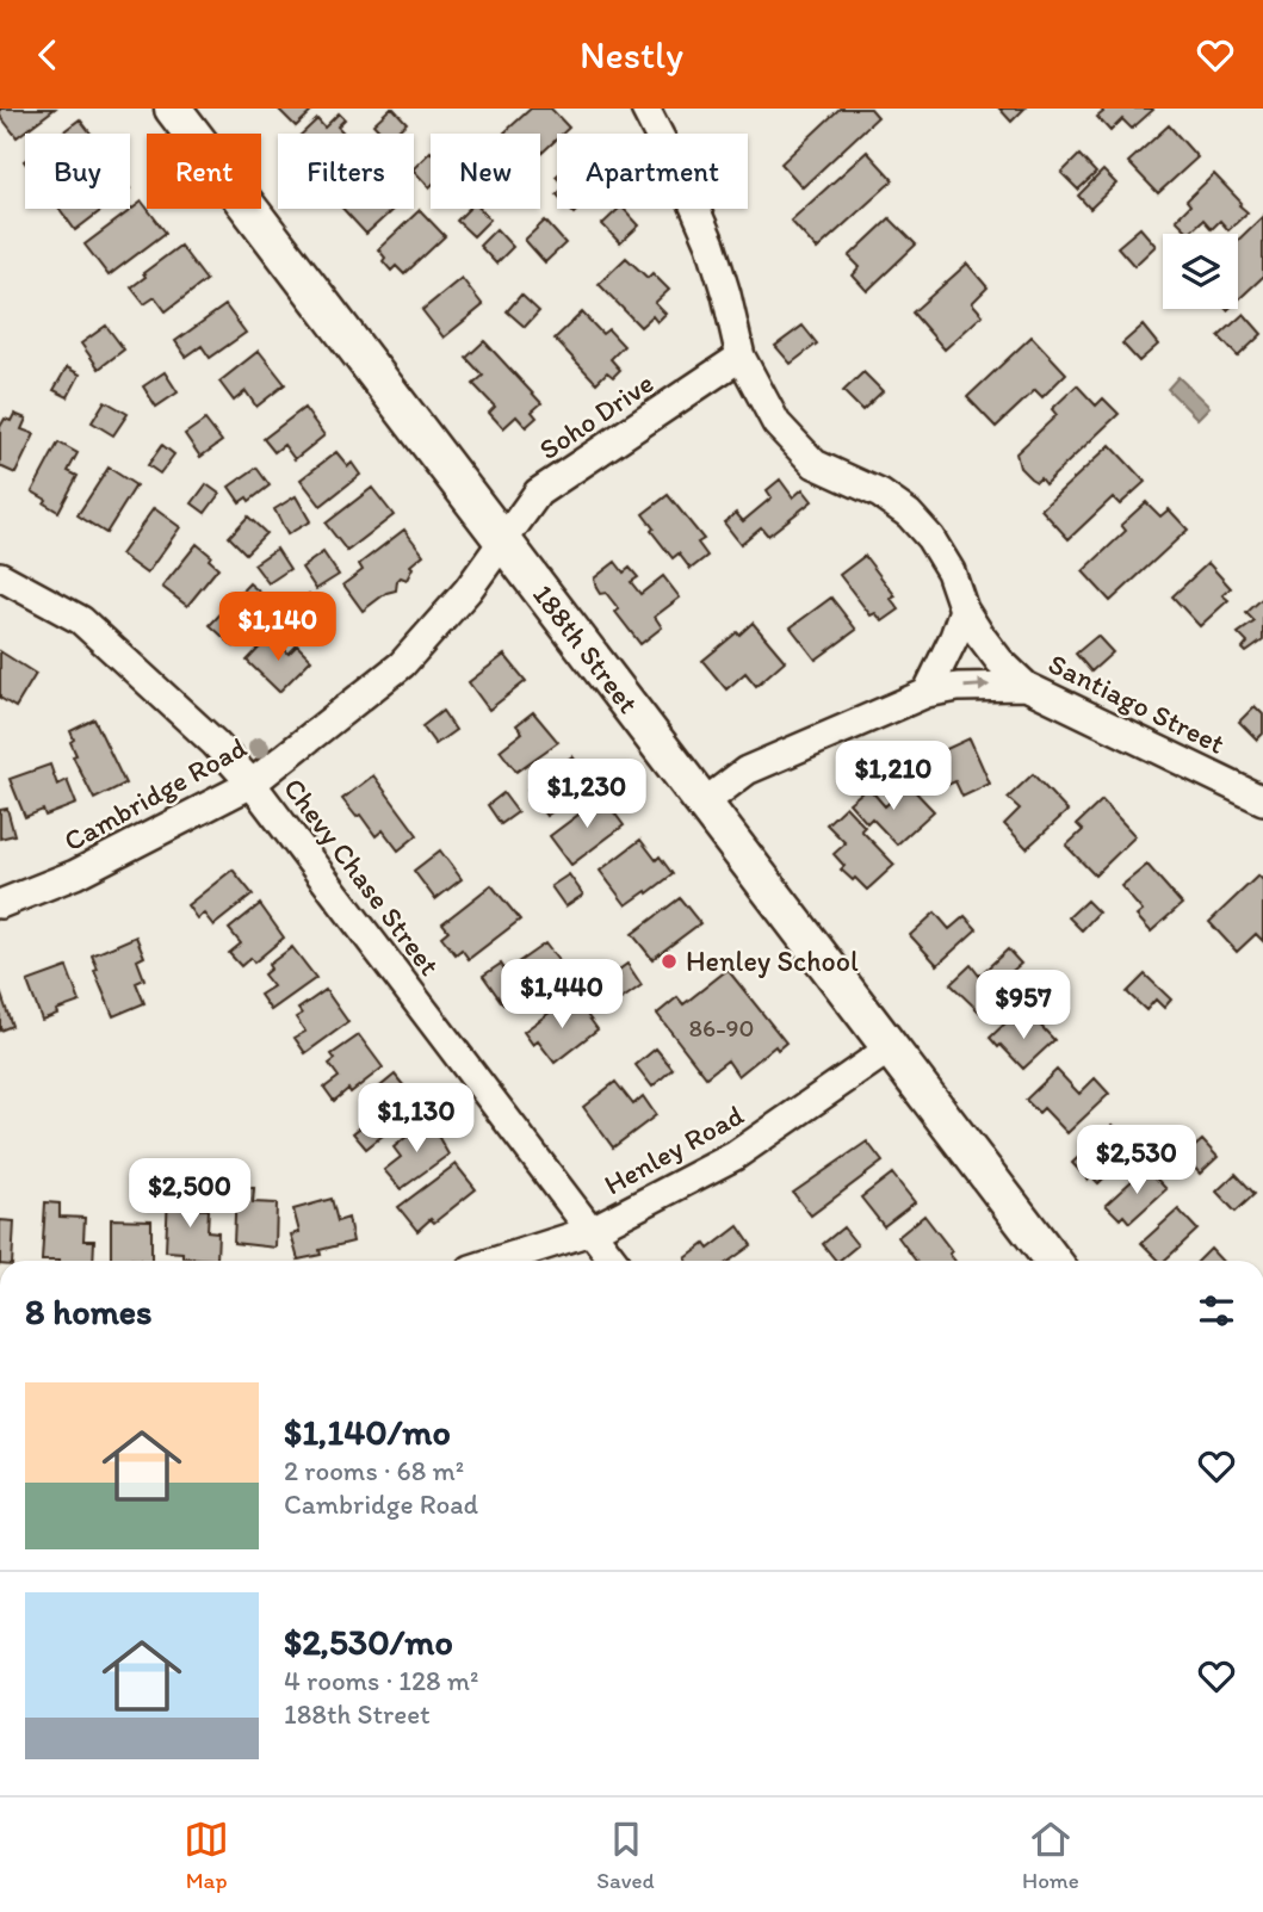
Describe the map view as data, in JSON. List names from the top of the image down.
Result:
{
  "streets": {
    "street": [
      "Soho Drive",
      "188th Street",
      "Santiago Street",
      "Cambridge Road",
      "Chevy Chase Street",
      "Henley Road"
    ]
  },
  "crossings": [
    ["Soho Drive", "188th Street"],
    ["Soho Drive", "Santiago Street"],
    ["Soho Drive", "Cambridge Road"],
    ["188th Street", "Cambridge Road"],
    ["188th Street", "Henley Road"],
    ["Cambridge Road", "Chevy Chase Street"],
    ["Chevy Chase Street", "Henley Road"]
  ],
  "places": ["Henley School"],
  "house_numbers": ["86-90"],
  "page": {
    "header": "Nestly",
    "chip": [
      "Buy",
      "Rent",
      "Filters",
      "New",
      "Apartment"
    ],
    "price": [
      "$1,140",
      "$1,210",
      "$1,230",
      "$1,440",
      "$957",
      "$1,130",
      "$2,530",
      "$2,500"
    ],
    "heading": "8 homes",
    "list": [
      {
        "name": "$1,140/mo",
        "note": "2 rooms · 68 m² · Cambridge Road"
      },
      {
        "name": "$2,530/mo",
        "note": "4 rooms · 128 m² · 188th Street"
      }
    ],
    "tabs": ["Map", "Saved", "Home"]
  }
}
